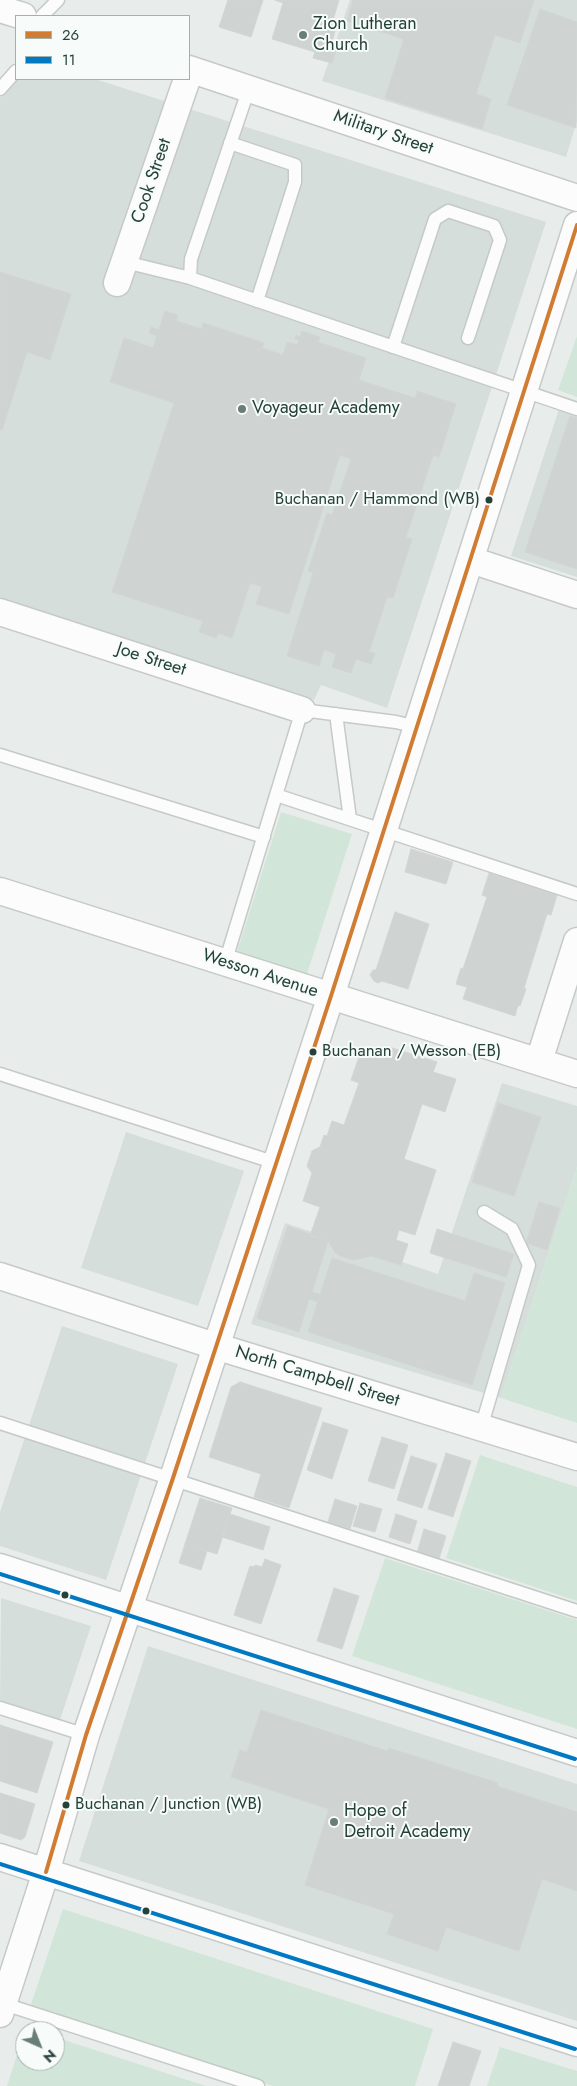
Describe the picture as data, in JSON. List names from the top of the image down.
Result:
{
  "streets": {
    "street": [
      "Military Street",
      "Cook Street",
      "Joe Street",
      "Wesson Avenue",
      "North Campbell Street"
    ]
  },
  "places": [
    "Zion Lutheran Church",
    "Voyageur Academy",
    "Buchanan / Hammond (WB)",
    "Buchanan / Wesson (EB)",
    "Buchanan / Junction (WB)",
    "Hope of Detroit Academy"
  ],
  "lines": ["transit line 26", "transit line 11"],
  "legend": ["26", "11"],
  "north": "bottom right"
}
